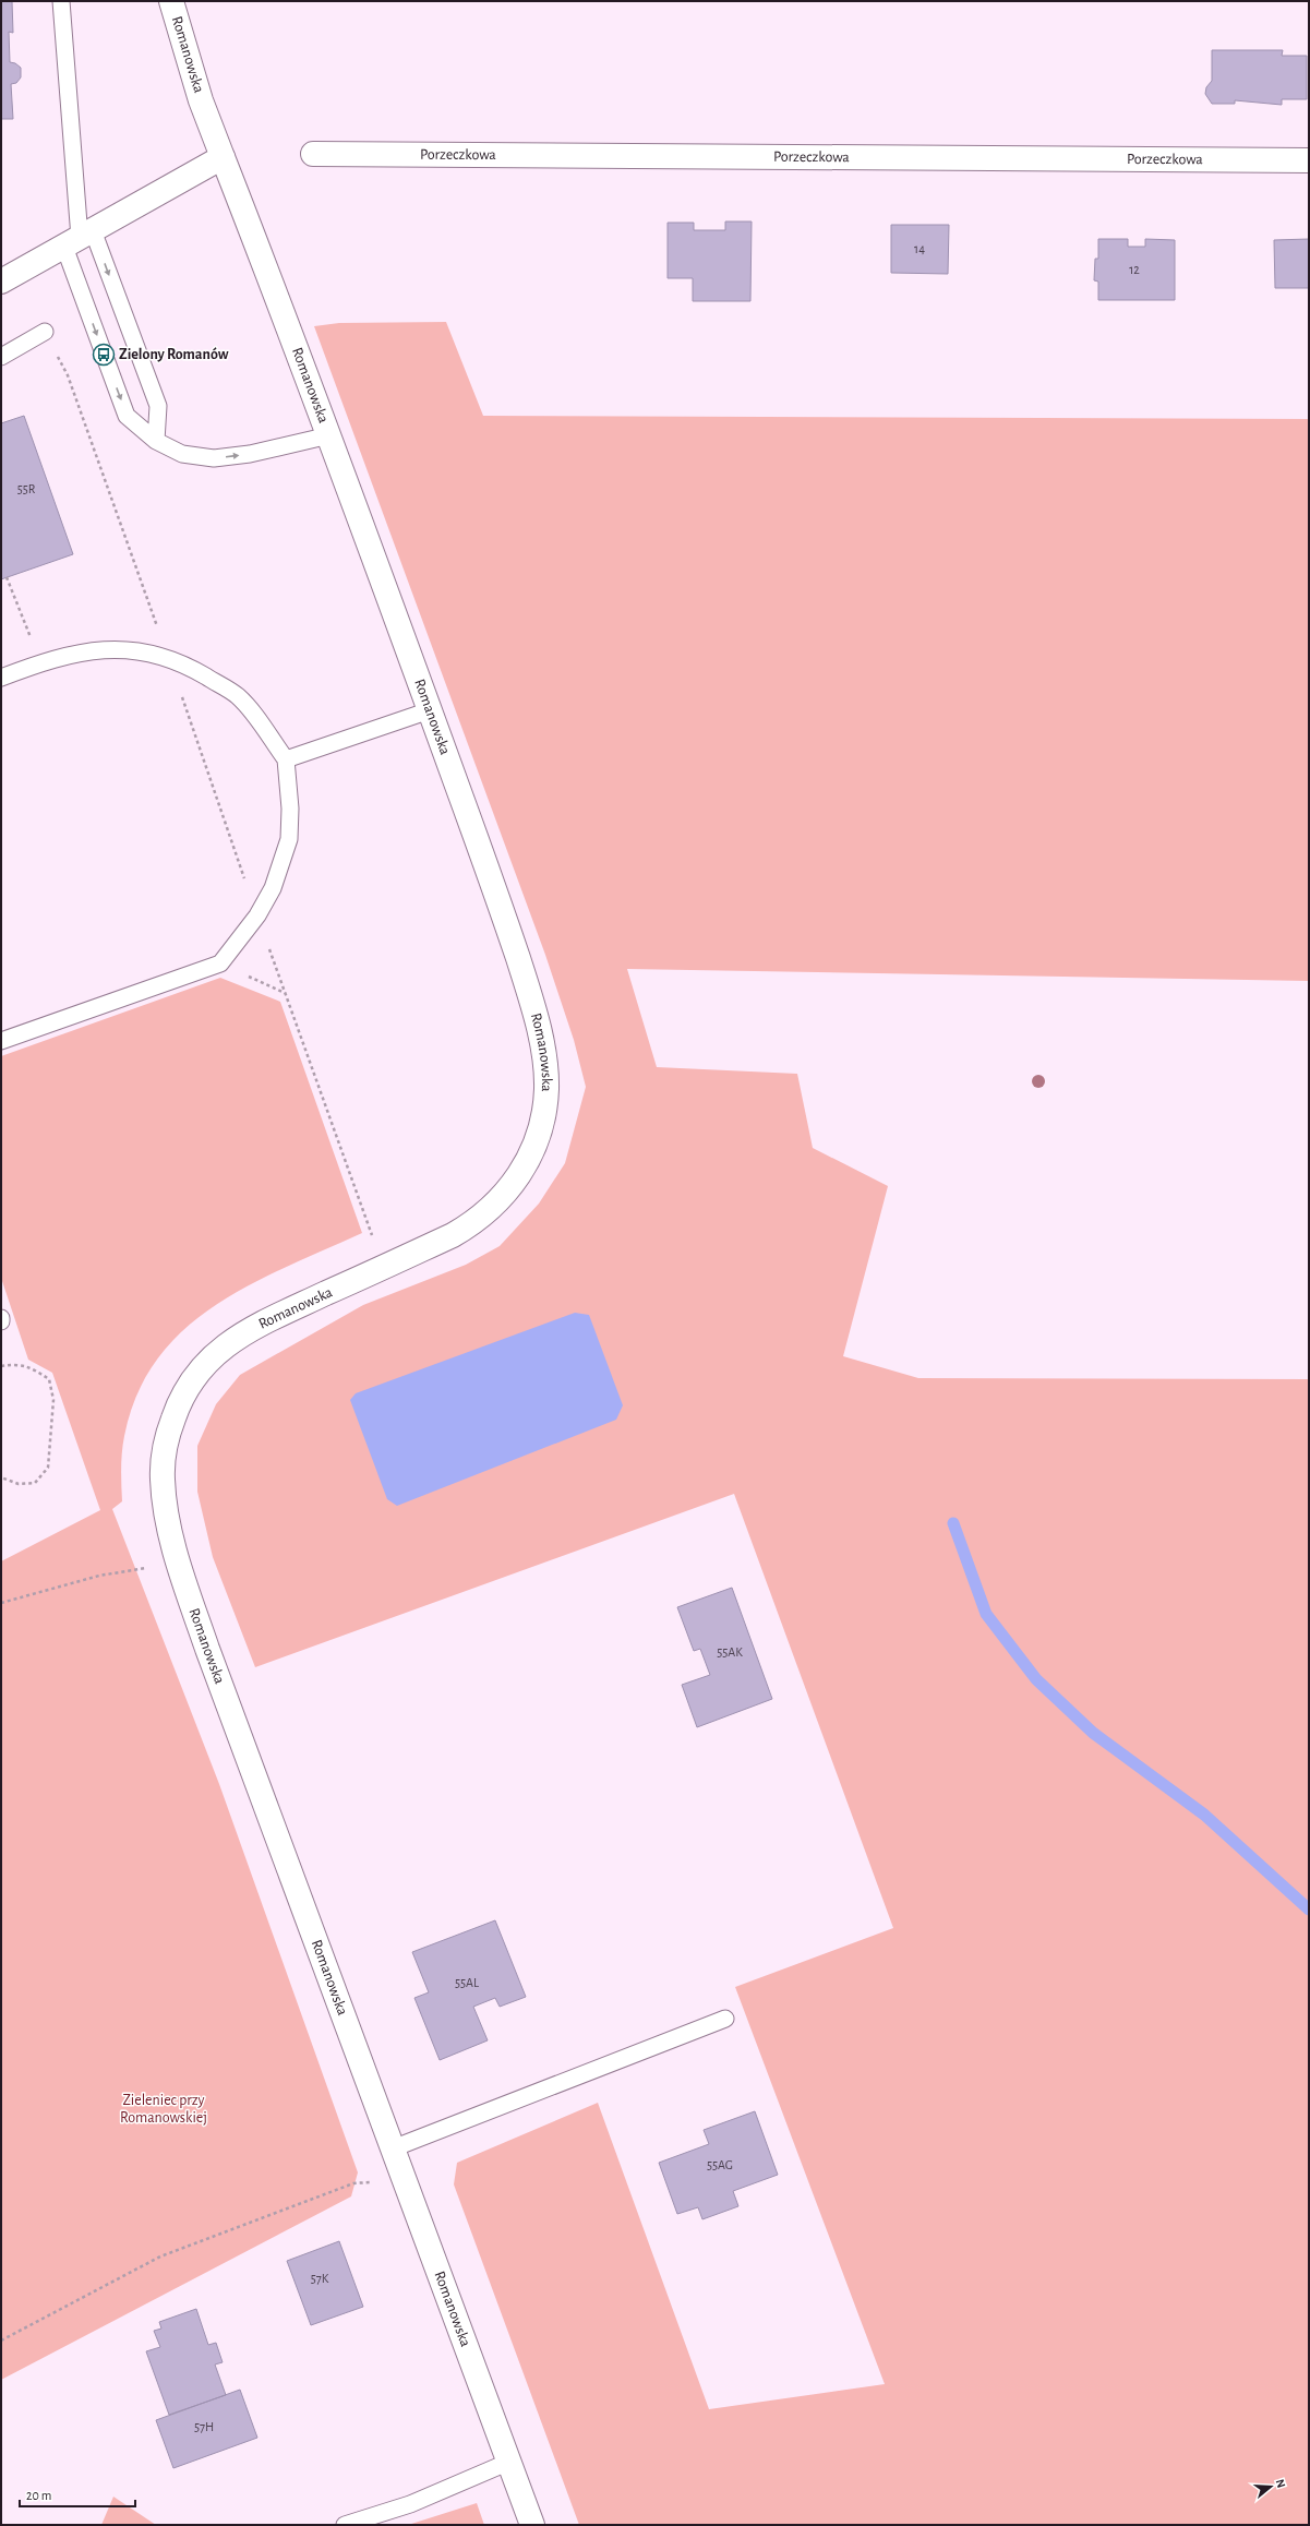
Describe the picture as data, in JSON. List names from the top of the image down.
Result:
{
  "streets": {
    "street": ["Romanowska", "Porzeczkowa"]
  },
  "parks": ["Zieleniec przy Romanowskiej"],
  "places": {
    "bus stop": ["Zielony Romanów"]
  },
  "house_numbers": [
    "14",
    "12",
    "55R",
    "55AK",
    "55AL",
    "55AG",
    "57K",
    "57H"
  ],
  "scale_bar": "20 m",
  "north": "right"
}
